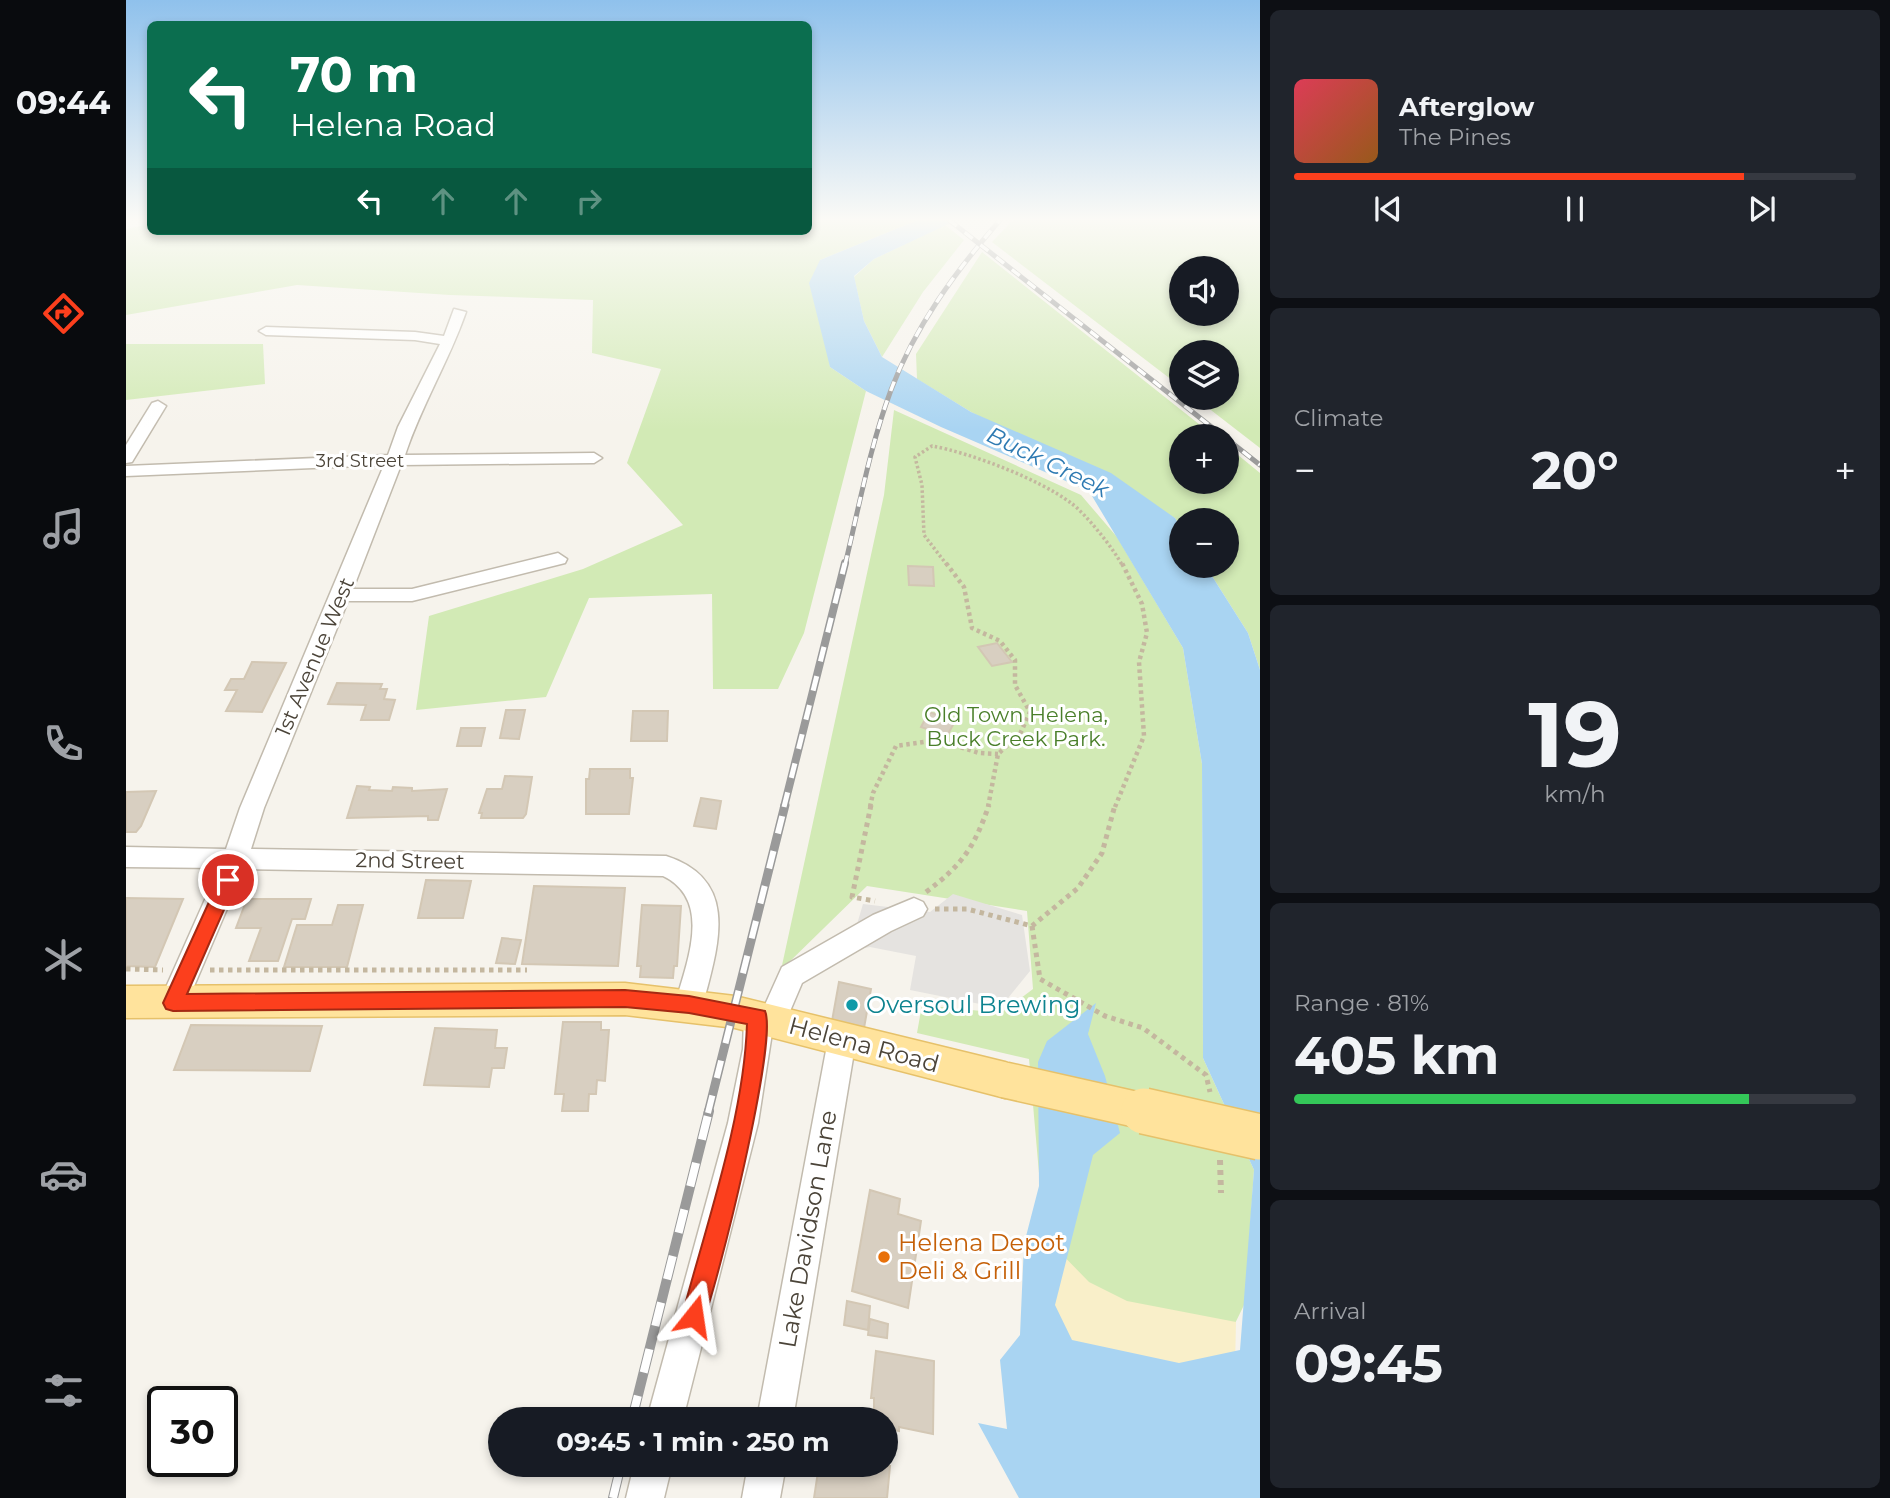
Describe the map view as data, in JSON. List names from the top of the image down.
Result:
{
  "streets": {
    "main road": ["Helena Road"],
    "street": [
      "3rd Street",
      "1st Avenue West",
      "2nd Street",
      "Lake Davidson Lane"
    ]
  },
  "crossings": [
    ["3rd Street", "1st Avenue West"],
    ["1st Avenue West", "2nd Street"],
    ["1st Avenue West", "Helena Road"],
    ["2nd Street", "Helena Road"],
    ["Helena Road", "Lake Davidson Lane"]
  ],
  "water": ["Buck Creek"],
  "parks": ["Old Town Helena, Buck Creek Park."],
  "places": ["Oversoul Brewing", "Helena Depot Deli & Grill"],
  "page": {
    "tabs": "09:44",
    "turn": ["70 m", "Helena Road"],
    "song": ["Afterglow", "The Pines"],
    "map_buttons": ["+", "−"],
    "tile": [
      "Climate",
      ["19", "km/h"],
      ["Range · 81%", "405 km"],
      ["Arrival", "09:45"]
    ],
    "heat": ["−", "20°", "+"],
    "limit": "30",
    "trip": "09:45 · 1 min · 250 m"
  }
}
